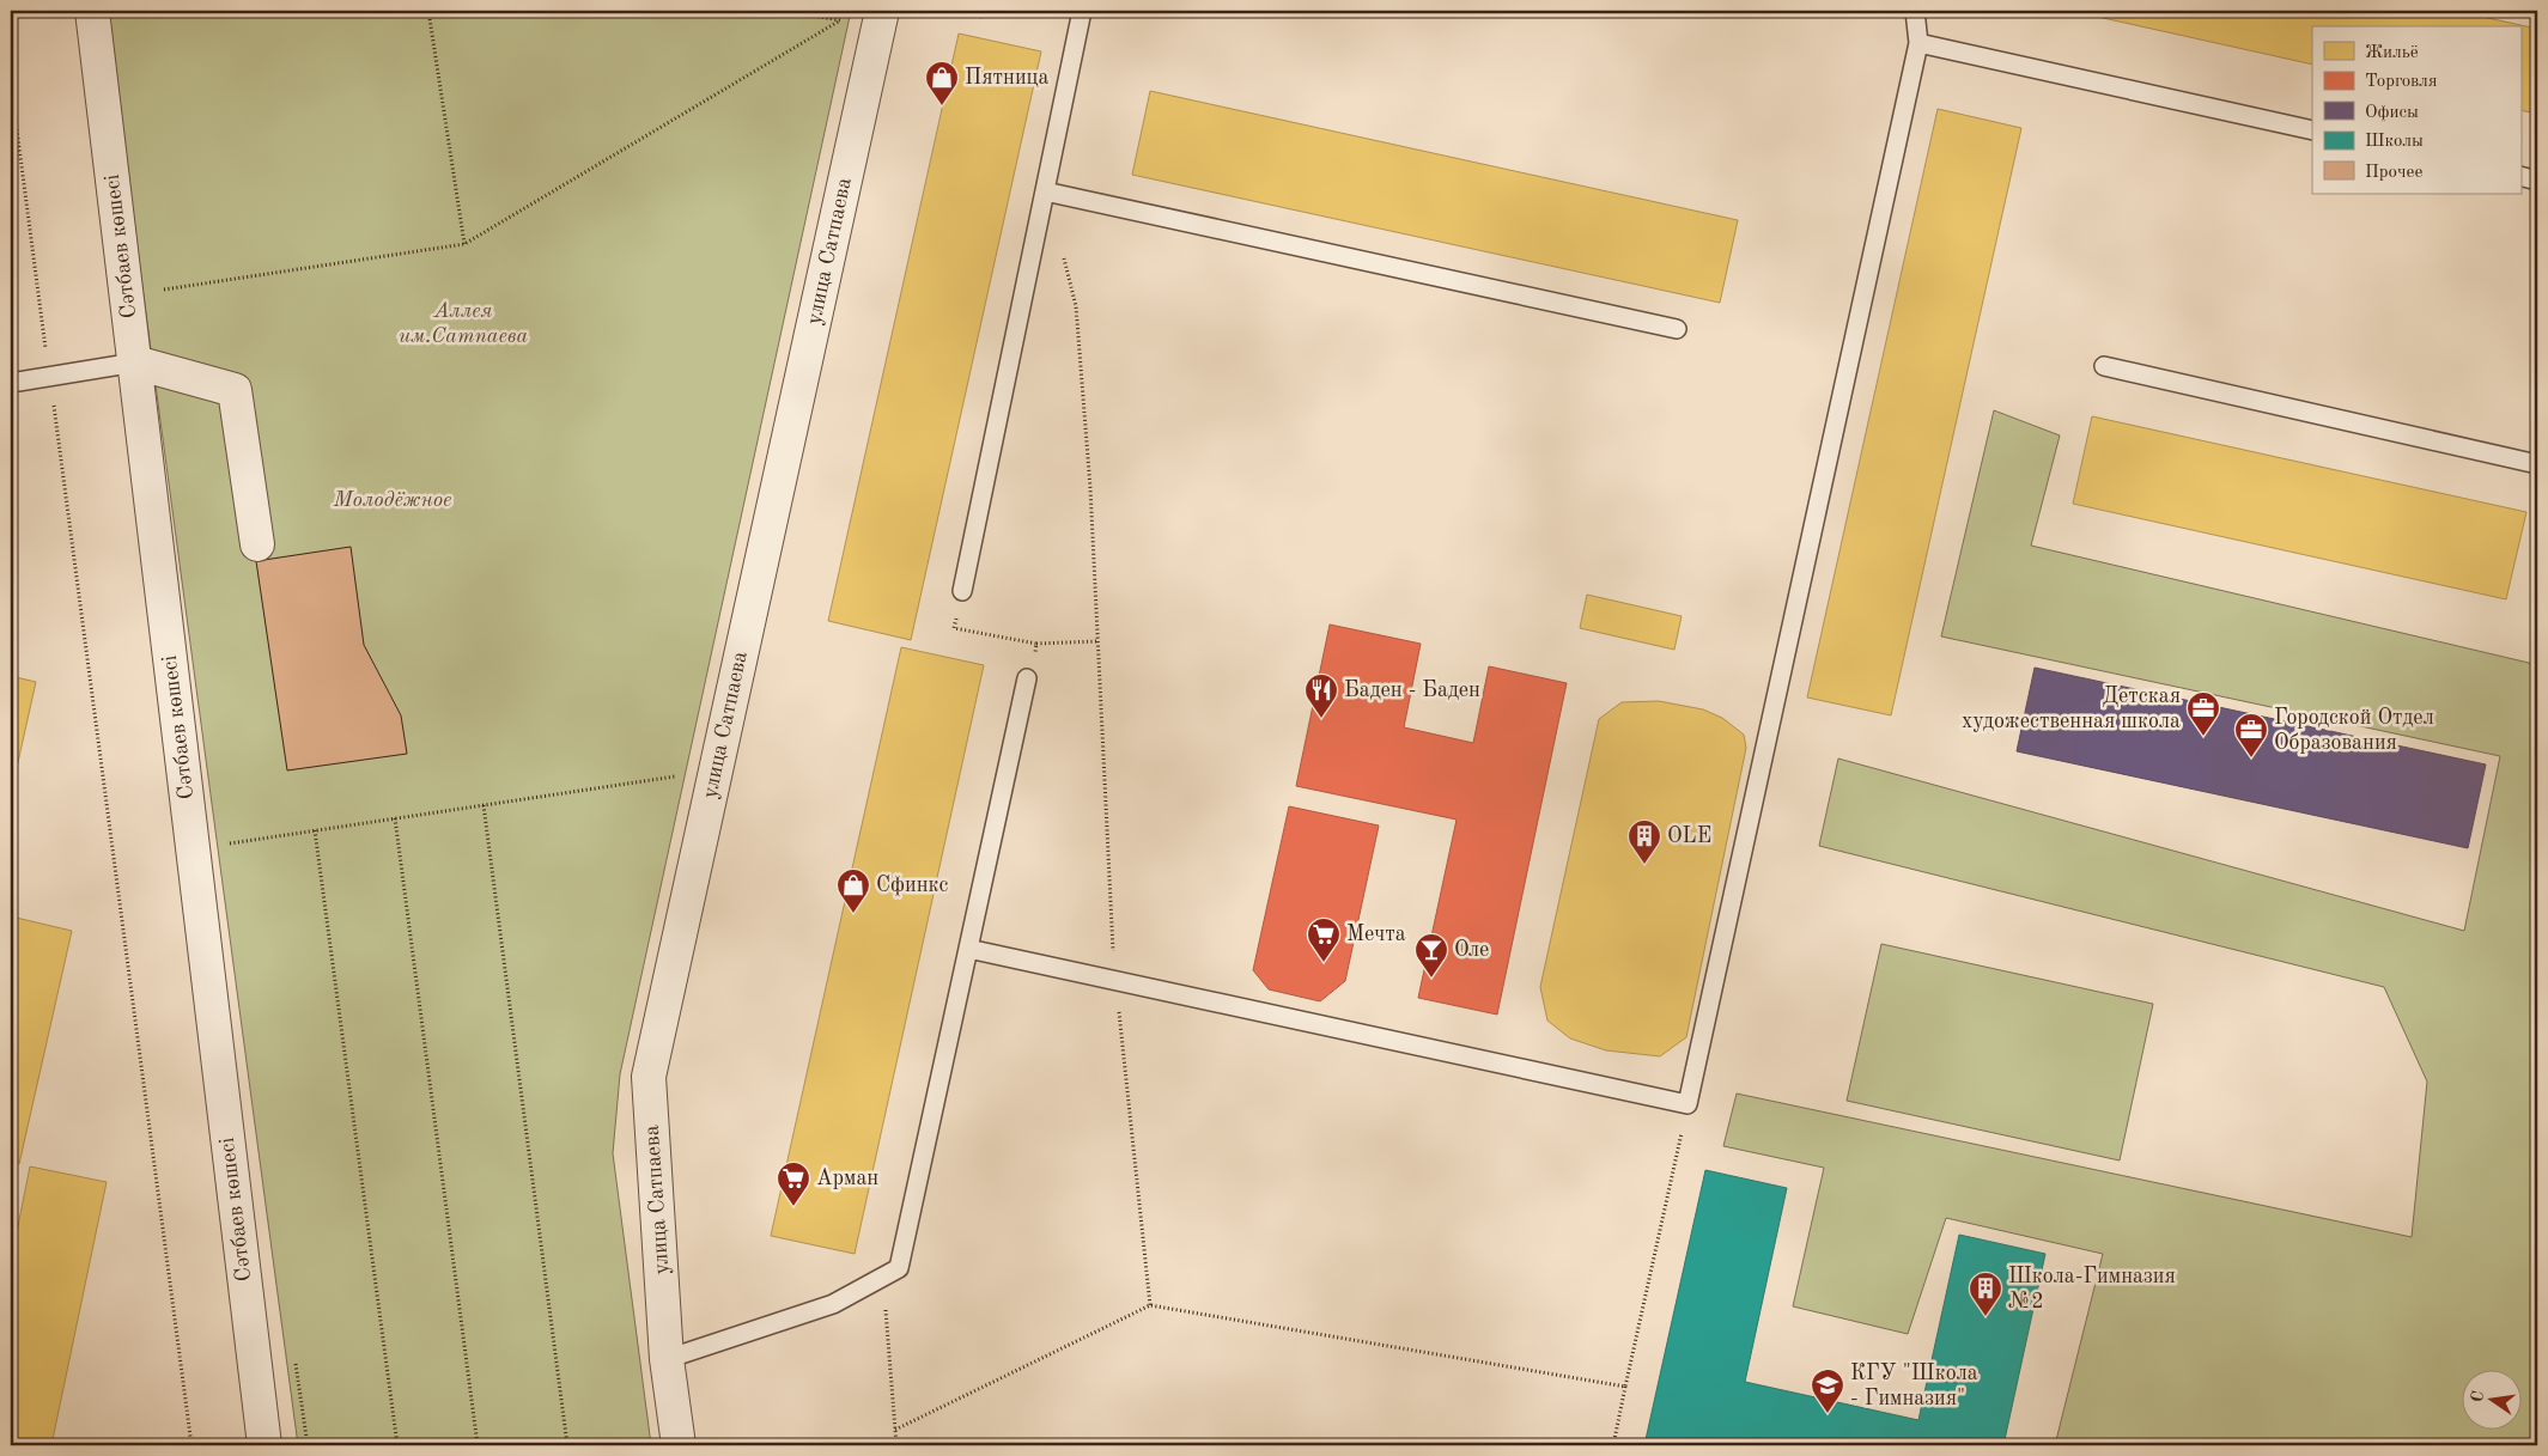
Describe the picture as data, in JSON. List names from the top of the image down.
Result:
{
  "streets": {
    "street": ["Сәтбаев көшесі", "улица Сатпаева"]
  },
  "parks": ["Аллея им.Сатпаева", "Молодёжное"],
  "places": {
    "shop": ["Пятница", "Сфинкс"],
    "restaurant": ["Баден - Баден"],
    "office": ["Детская художественная школа", "Городской Отдел Образования"],
    "building": ["OLE", "Школа-Гимназия №2"],
    "supermarket": ["Мечта", "Арман"],
    "bar": ["Оле"],
    "school or university": ["КГУ \"Школа - Гимназия\""]
  },
  "legend": [
    "Жильё",
    "Торговля",
    "Офисы",
    "Школы",
    "Прочее"
  ],
  "north": "left"
}
